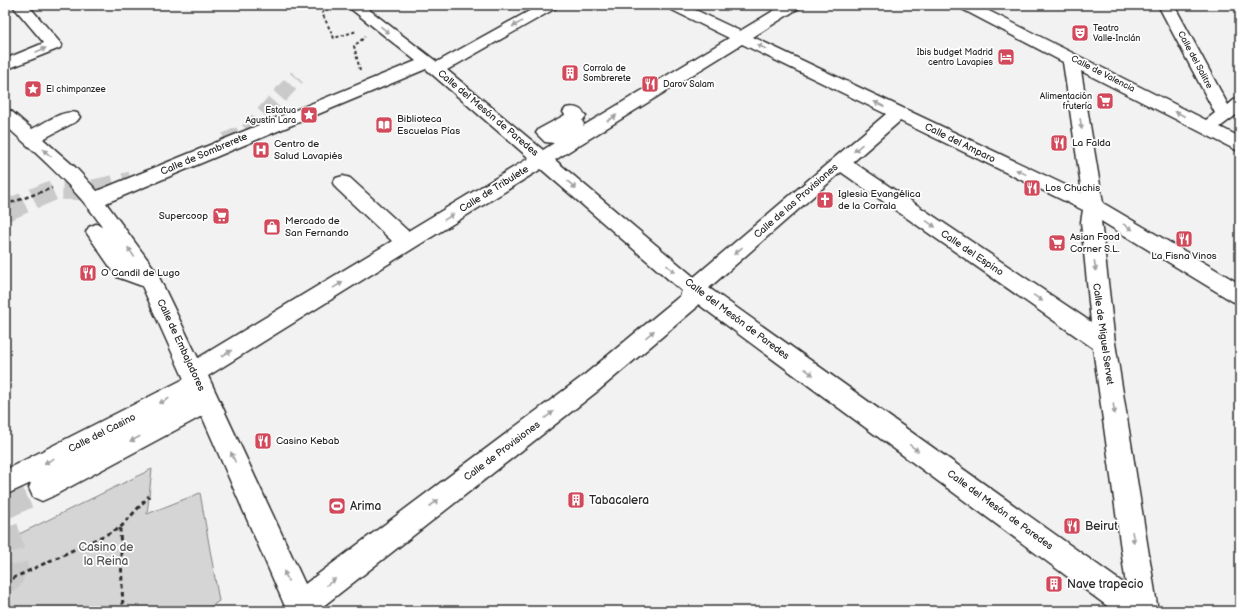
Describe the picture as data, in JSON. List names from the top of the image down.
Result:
{
  "streets": {
    "street": [
      "Calle del Salitre",
      "Calle de Valencia",
      "Calle del Mesón de Paredes",
      "Calle del Amparo",
      "Calle de Sombrerete",
      "Calle de Tribulete",
      "Calle de las Provisiones",
      "Calle del Espino",
      "Calle de Miguel Servet",
      "Calle de Embajadores",
      "Calle del Casino",
      "Calle de Provisiones"
    ]
  },
  "crossings": [
    ["Calle de Valencia", "Calle de Miguel Servet"],
    ["Calle del Mesón de Paredes", "Calle de Sombrerete"],
    ["Calle del Mesón de Paredes", "Calle de Tribulete"],
    ["Calle del Mesón de Paredes", "Calle de las Provisiones"],
    ["Calle del Mesón de Paredes", "Calle de Provisiones"],
    ["Calle del Amparo", "Calle de Tribulete"],
    ["Calle del Amparo", "Calle de las Provisiones"],
    ["Calle del Amparo", "Calle de Miguel Servet"],
    ["Calle de Sombrerete", "Calle de Embajadores"],
    ["Calle de Tribulete", "Calle de Embajadores"],
    ["Calle de Tribulete", "Calle del Casino"],
    ["Calle de las Provisiones", "Calle del Espino"],
    ["Calle de las Provisiones", "Calle de Provisiones"],
    ["Calle del Espino", "Calle de Miguel Servet"],
    ["Calle de Embajadores", "Calle del Casino"],
    ["Calle de Embajadores", "Calle de Provisiones"]
  ],
  "one_way": [
    "Calle de Valencia",
    "Calle del Mesón de Paredes",
    "Calle de Tribulete",
    "Calle de las Provisiones",
    "Calle del Espino",
    "Calle de Miguel Servet",
    "Calle de Embajadores",
    "Calle de Provisiones"
  ],
  "parks": ["Casino de la Reina"],
  "places": {
    "theatre": ["Teatro Valle-Inclán"],
    "hotel": ["Ibis budget Madrid centro Lavapies"],
    "building": ["Corrala de Sombrerete", "Tabacalera", "Nave trapecio"],
    "restaurant": [
      "Darov Salam",
      "La Falda",
      "Los Chuchis",
      "La Fisna Vinos",
      "O Candil de Lugo",
      "Casino Kebab",
      "Beirut"
    ],
    "place": ["El chimpanzee", "Estatua Agustín Lara"],
    "supermarket": ["Alimentación frutería", "Supercoop", "Asian Food Corner S.L."],
    "library": ["Biblioteca Escuelas Pías"],
    "hospital": ["Centro de Salud Lavapiés"],
    "church": ["Iglesia Evangélica de la Corrala"],
    "shop": ["Mercado de San Fernando"],
    "sports": ["Arima"]
  }
}
